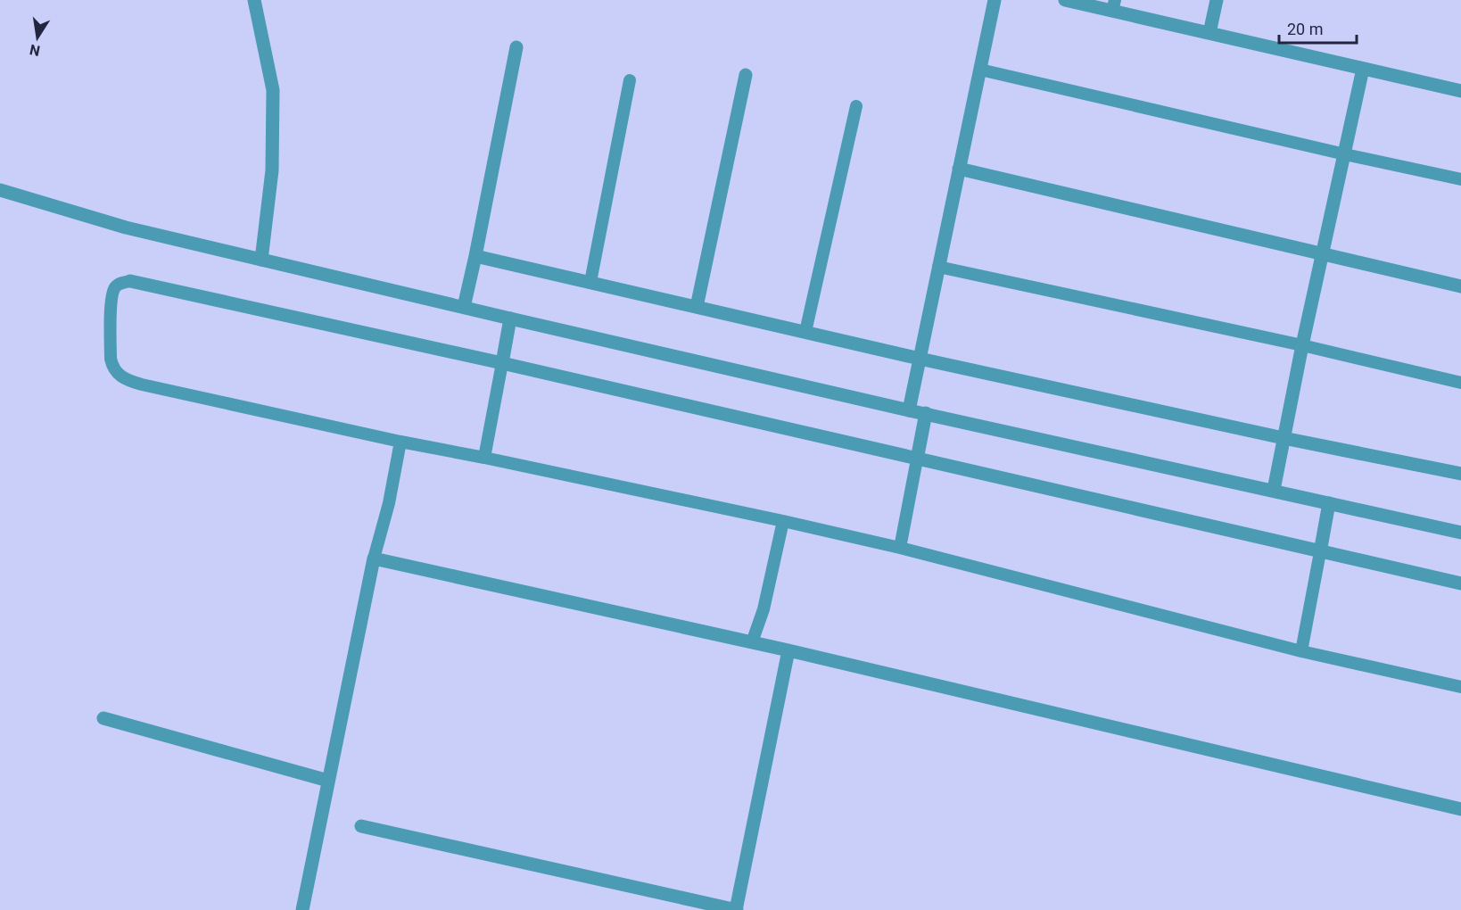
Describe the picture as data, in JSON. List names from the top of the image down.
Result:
{
  "scale_bar": "20 m",
  "north": "bottom"
}
